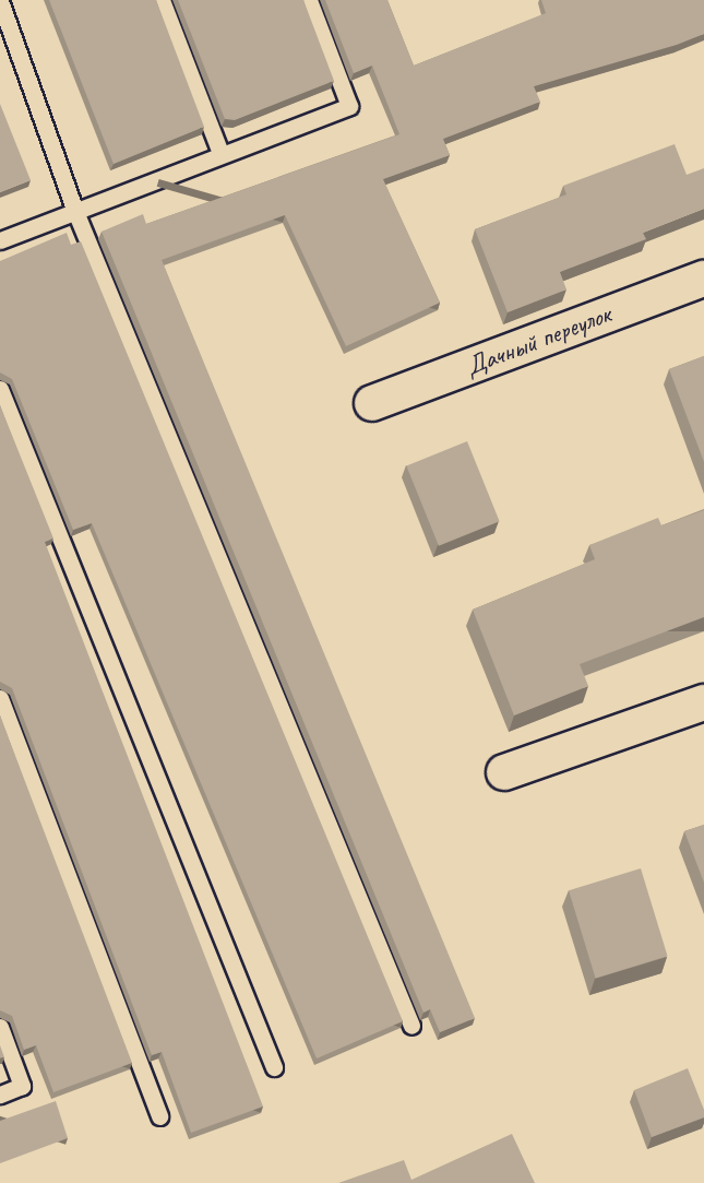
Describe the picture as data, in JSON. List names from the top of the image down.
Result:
{
  "streets": {
    "street": ["Дачный переулок"]
  }
}
